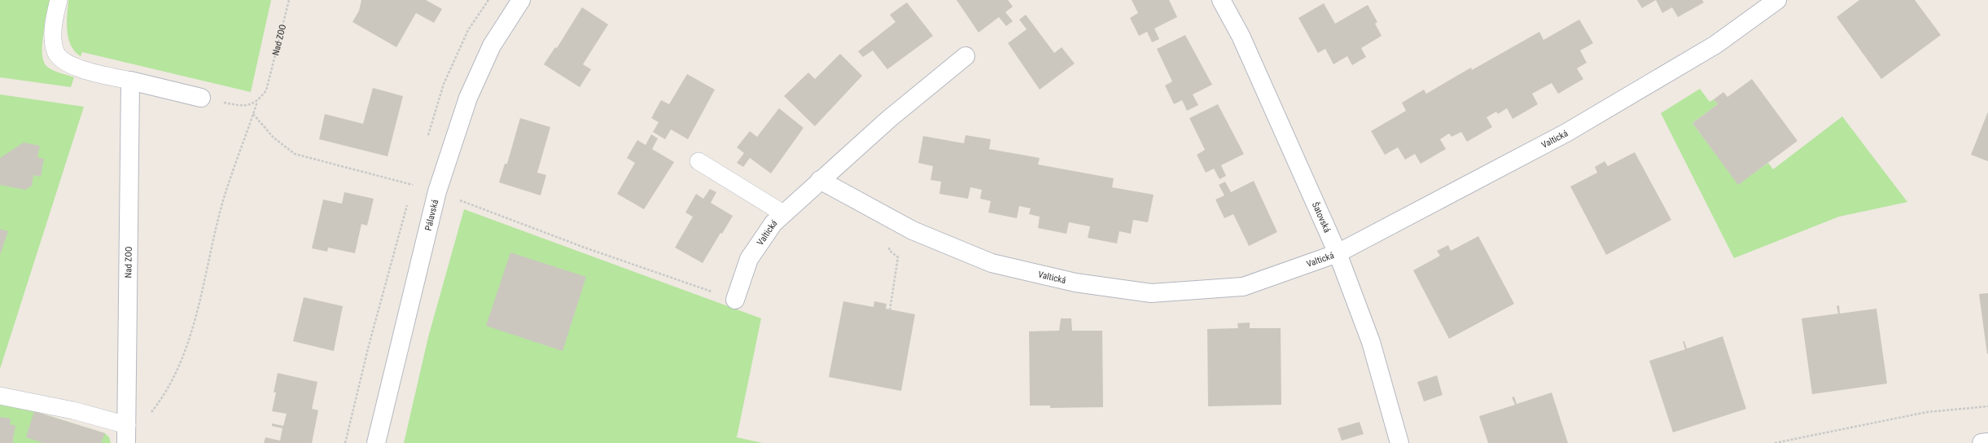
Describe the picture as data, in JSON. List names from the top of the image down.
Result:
{
  "streets": {
    "street": [
      "Nad ZOO",
      "Valtická",
      "Pálavská",
      "Šatovská"
    ]
  },
  "crossings": [
    ["Valtická", "Šatovská"]
  ]
}
